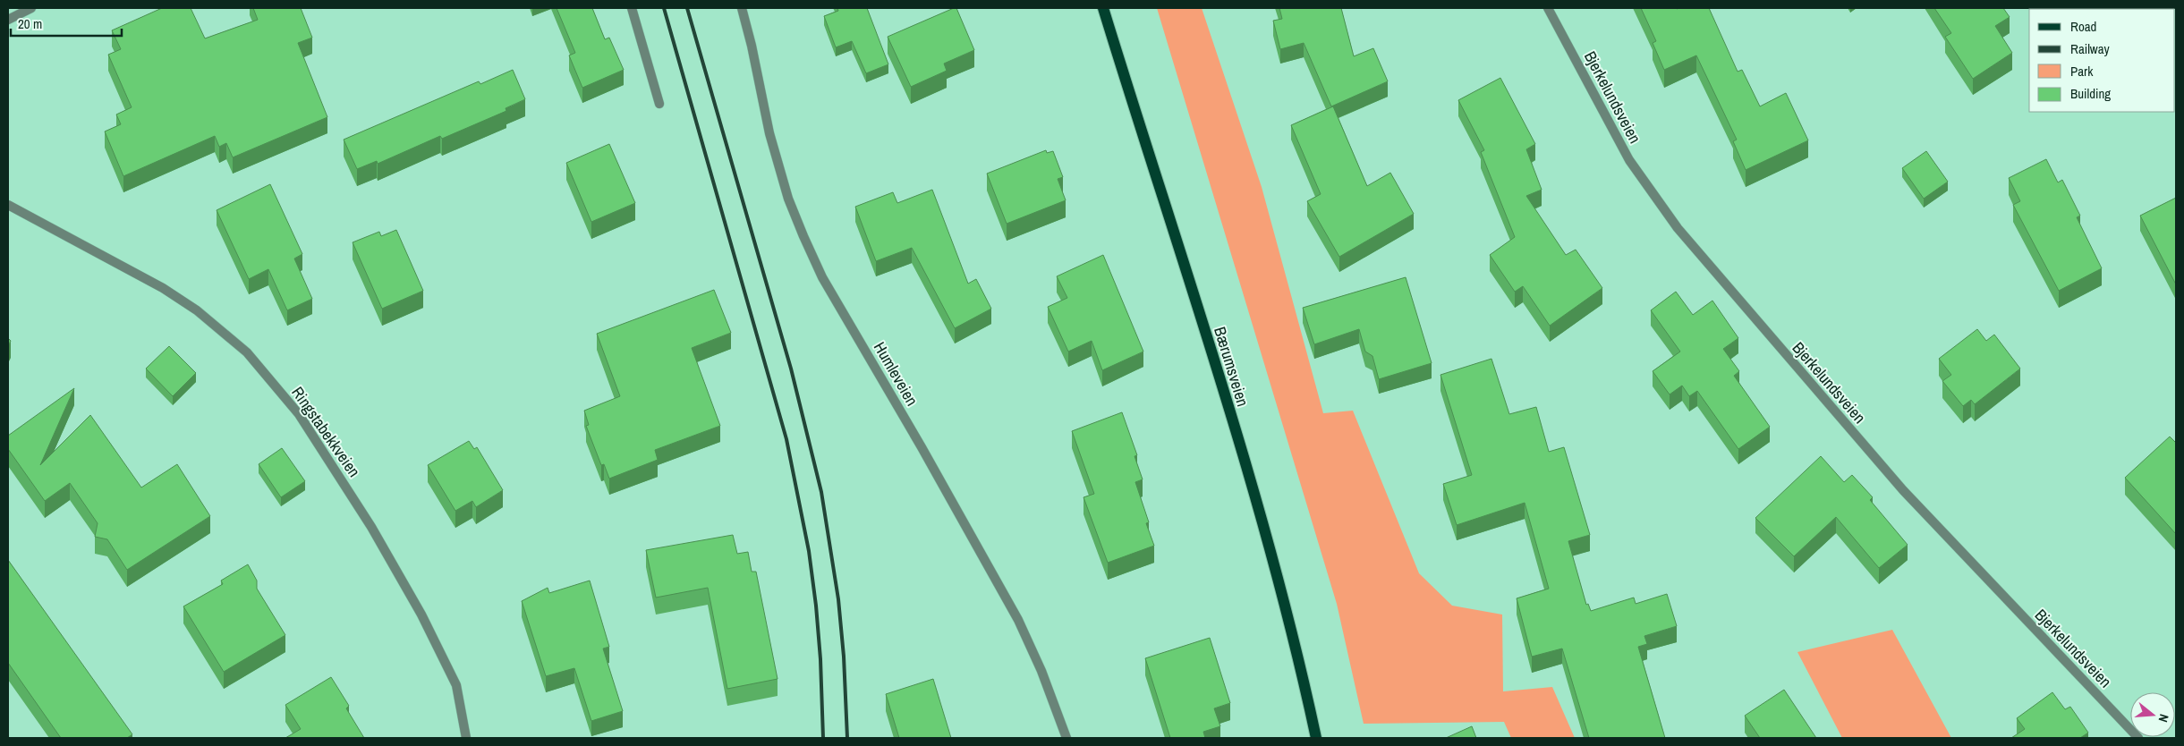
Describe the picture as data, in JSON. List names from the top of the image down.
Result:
{
  "streets": {
    "main road": ["Bærumsveien"],
    "street": ["Bjerkelundsveien", "Humleveien", "Ringstabekkveien"]
  },
  "legend": [
    "Road",
    "Railway",
    "Park",
    "Building"
  ],
  "scale_bar": "20 m",
  "north": "right"
}
